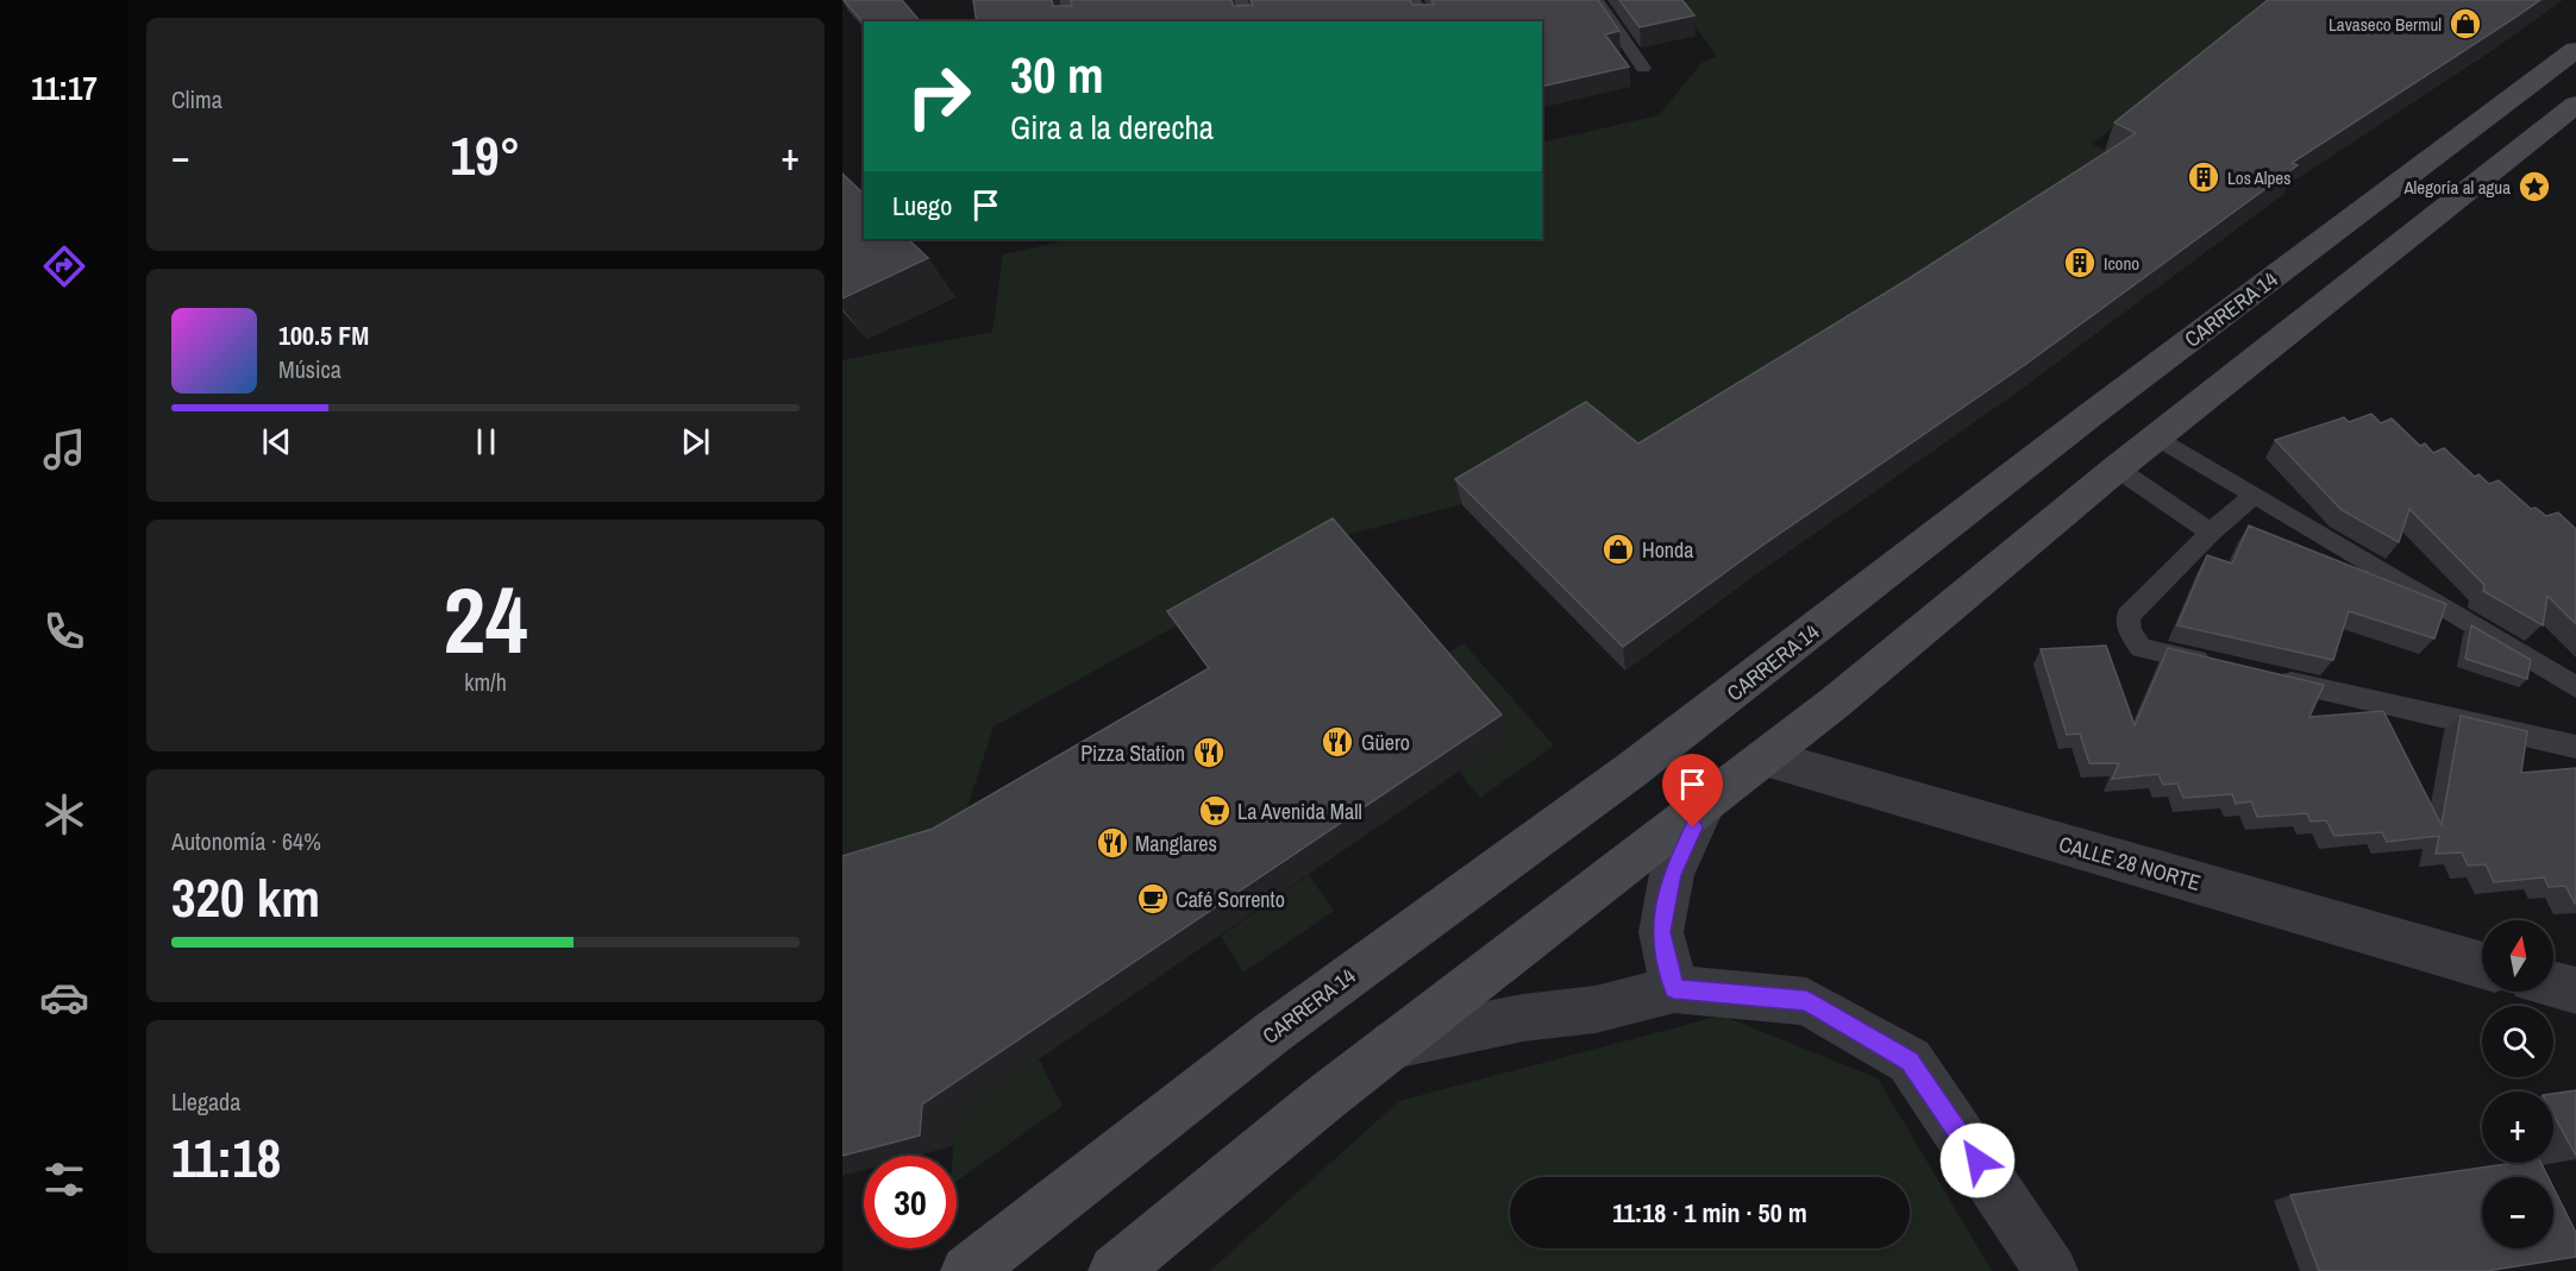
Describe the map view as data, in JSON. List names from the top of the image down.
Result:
{
  "streets": {
    "main road": ["CARRERA 14"],
    "street": ["CALLE 28 NORTE"]
  },
  "places": {
    "shop": ["Lavaseco Bermul", "Honda"],
    "building": ["Los Alpes", "Icono"],
    "place": ["Alegoría al agua"],
    "restaurant": ["Güero", "Pizza Station", "Manglares"],
    "supermarket": ["La Avenida Mall"],
    "cafe": ["Café Sorrento"]
  },
  "north": "top",
  "page": {
    "tabs": "11:17",
    "tile": [
      "Clima",
      ["24", "km/h"],
      ["Autonomía · 64%", "320 km"],
      ["Llegada", "11:18"]
    ],
    "turn": ["30 m", "Gira a la derecha"],
    "heat": ["−", "19°", "+"],
    "then": "Luego",
    "song": ["100.5 FM", "Música"],
    "map_buttons": ["+", "−"],
    "limit": "30",
    "trip": "11:18 · 1 min · 50 m"
  }
}
